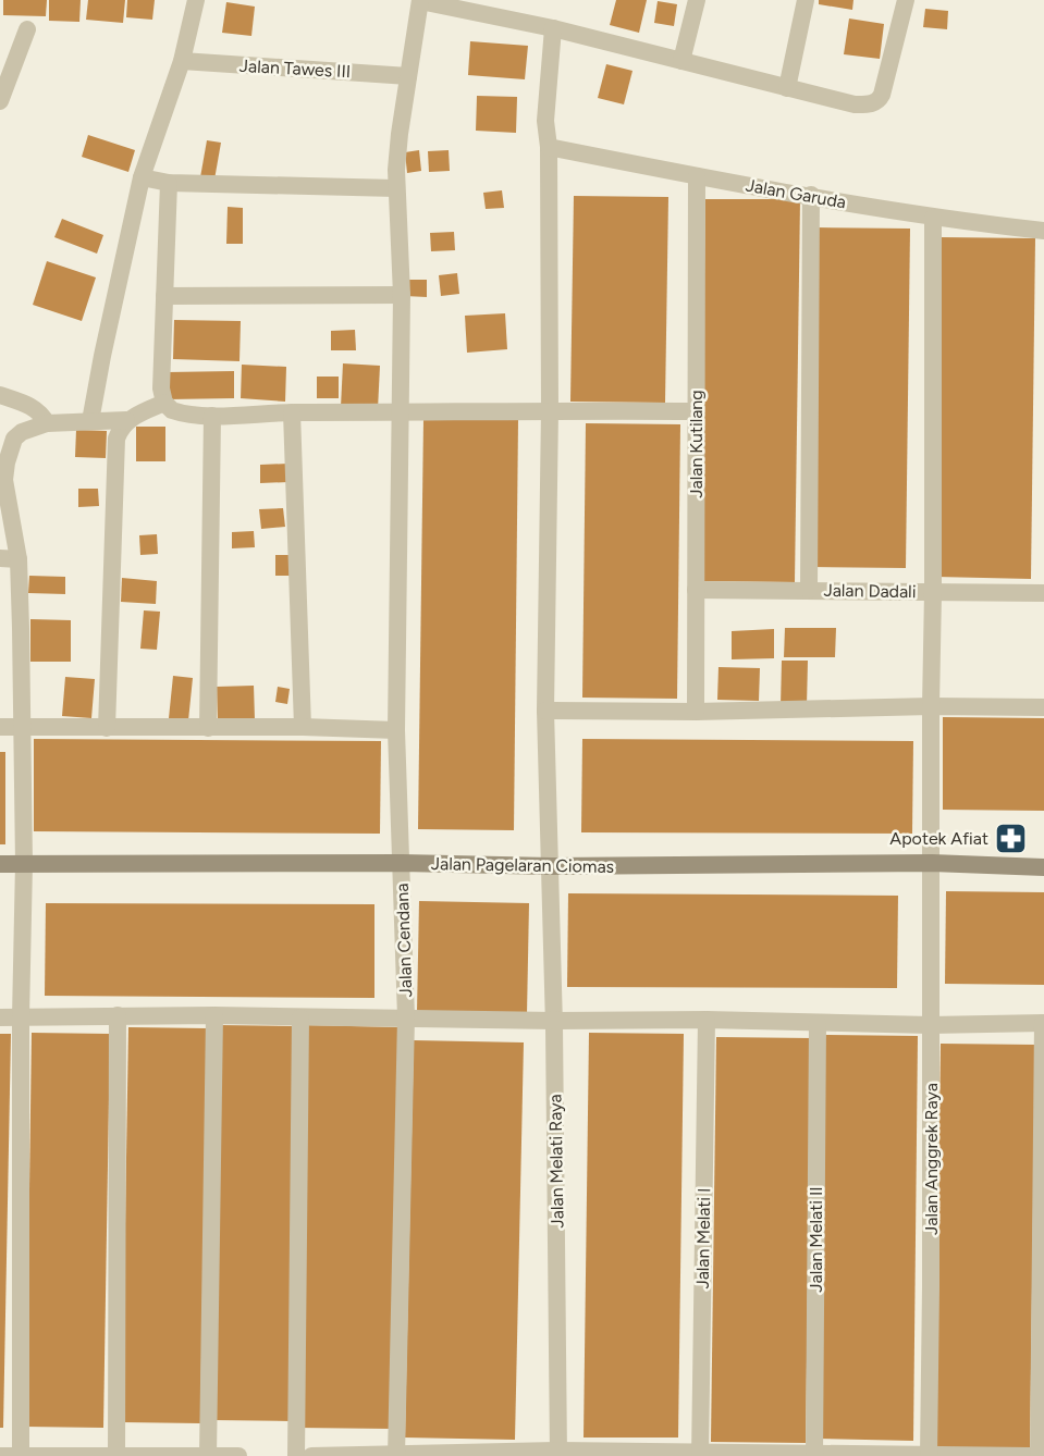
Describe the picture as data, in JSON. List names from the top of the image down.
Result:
{
  "streets": {
    "main road": ["Jalan Pagelaran Ciomas"],
    "street": [
      "Jalan Tawes III",
      "Jalan Garuda",
      "Jalan Kutilang",
      "Jalan Dadali",
      "Jalan Cendana",
      "Jalan Anggrek Raya",
      "Jalan Melati Raya",
      "Jalan Melati I",
      "Jalan Melati II"
    ]
  },
  "crossings": [
    ["Jalan Tawes III", "Jalan Cendana"],
    ["Jalan Garuda", "Jalan Kutilang"],
    ["Jalan Garuda", "Jalan Anggrek Raya"],
    ["Jalan Garuda", "Jalan Melati Raya"],
    ["Jalan Kutilang", "Jalan Dadali"],
    ["Jalan Dadali", "Jalan Anggrek Raya"],
    ["Jalan Pagelaran Ciomas", "Jalan Cendana"],
    ["Jalan Pagelaran Ciomas", "Jalan Anggrek Raya"],
    ["Jalan Pagelaran Ciomas", "Jalan Melati Raya"]
  ],
  "places": {
    "pharmacy": ["Apotek Afiat"]
  }
}
